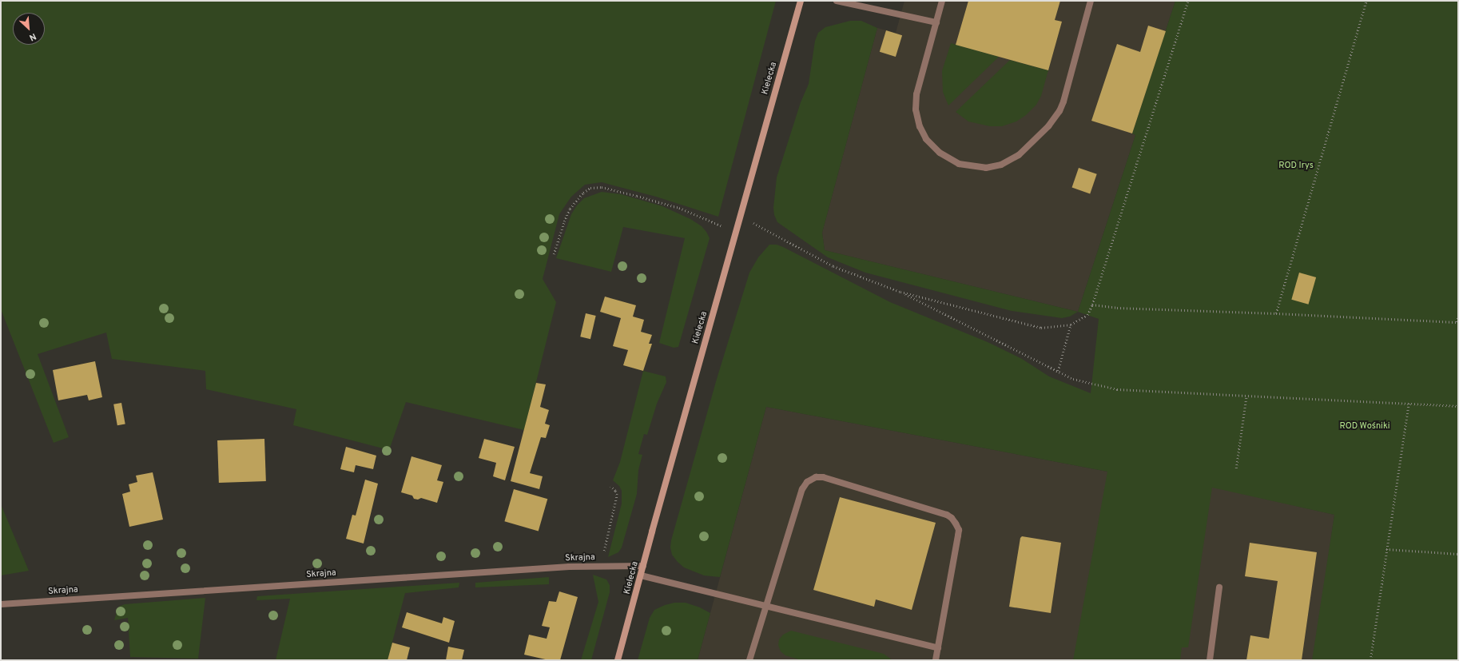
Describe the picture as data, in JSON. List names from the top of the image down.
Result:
{
  "streets": {
    "main road": ["Kielecka"],
    "street": ["Skrajna"]
  },
  "crossings": [
    ["Kielecka", "Skrajna"]
  ],
  "parks": ["ROD Irys", "ROD Wośniki"],
  "north": "bottom right"
}
